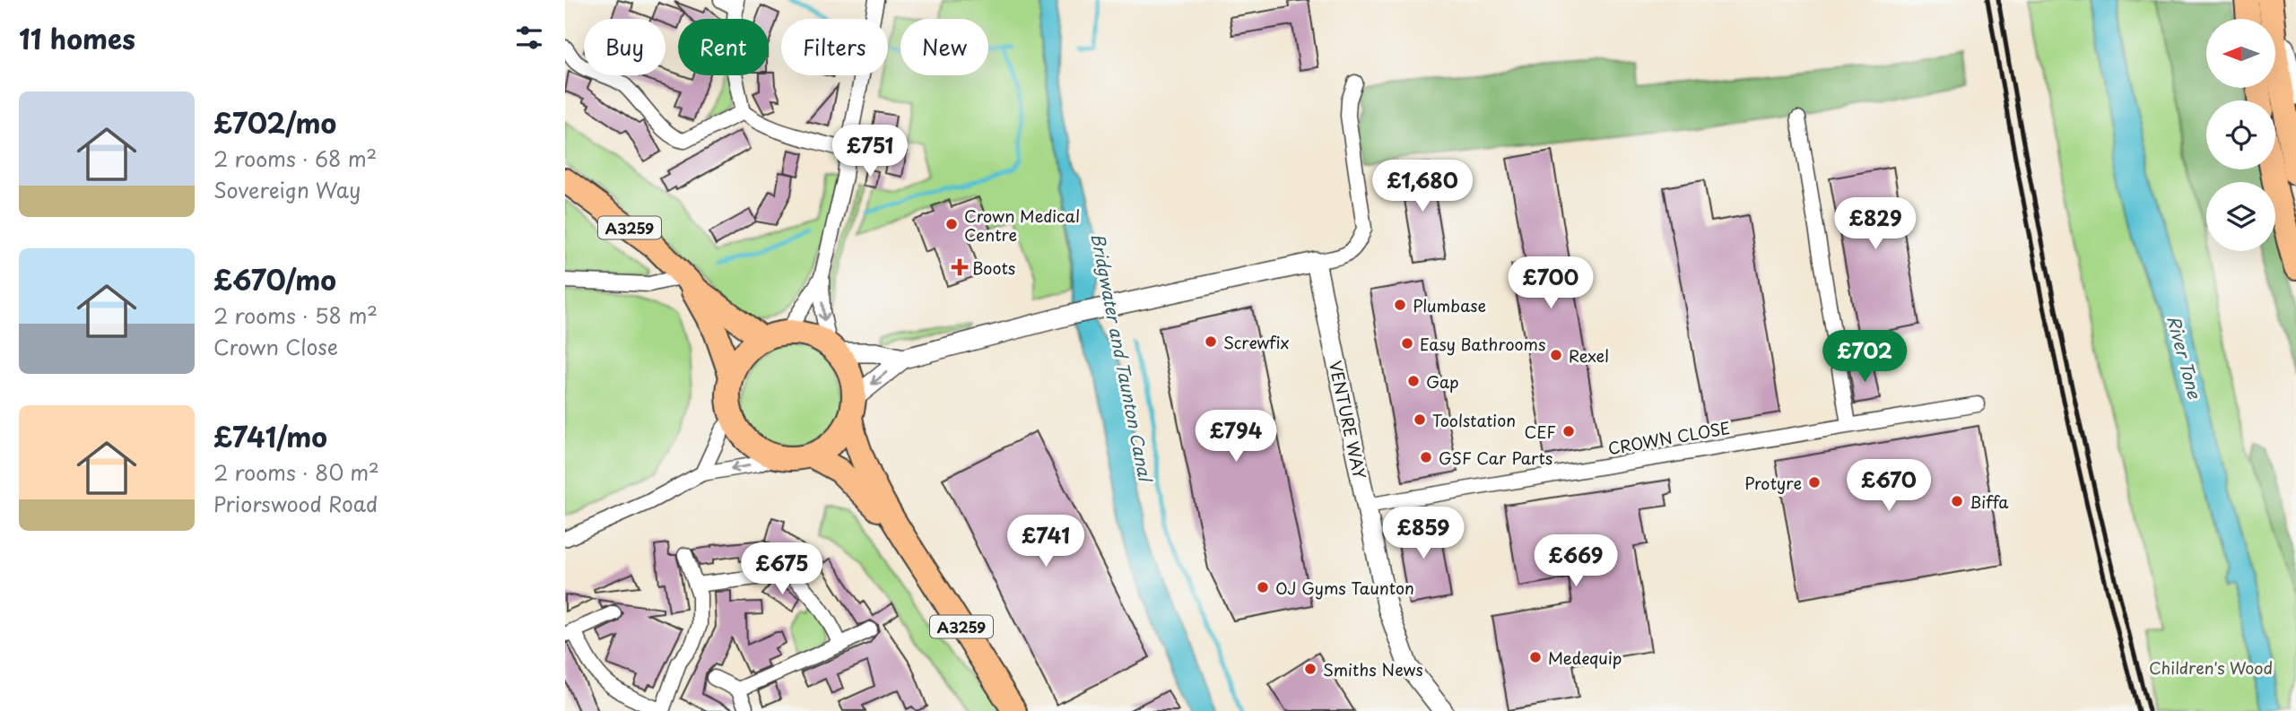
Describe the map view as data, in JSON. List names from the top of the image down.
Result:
{
  "streets": {
    "main road": ["A3259"],
    "street": ["VENTURE WAY", "CROWN CLOSE"]
  },
  "crossings": [
    ["VENTURE WAY", "CROWN CLOSE"]
  ],
  "water": ["Bridgwater and Taunton Canal", "River Tone"],
  "parks": ["Children's Wood"],
  "places": {
    "other": [
      "Crown Medical Centre",
      "Plumbase",
      "Screwfix",
      "Easy Bathrooms",
      "Rexel",
      "Gap",
      "Toolstation",
      "CEF",
      "GSF Car Parts",
      "Protyre",
      "Biffa",
      "OJ Gyms Taunton",
      "Medequip",
      "Smiths News"
    ],
    "health": ["Boots"]
  },
  "north": "left",
  "page": {
    "heading": "11 homes",
    "chip": [
      "Buy",
      "Rent",
      "Filters",
      "New"
    ],
    "list": [
      {
        "name": "£702/mo",
        "note": "2 rooms · 68 m² · Sovereign Way"
      },
      {
        "name": "£670/mo",
        "note": "2 rooms · 58 m² · Crown Close"
      },
      {
        "name": "£741/mo",
        "note": "2 rooms · 80 m² · Priorswood Road"
      }
    ],
    "price": [
      "£751",
      "£1,680",
      "£829",
      "£700",
      "£702",
      "£794",
      "£670",
      "£859",
      "£741",
      "£669",
      "£675"
    ]
  }
}
